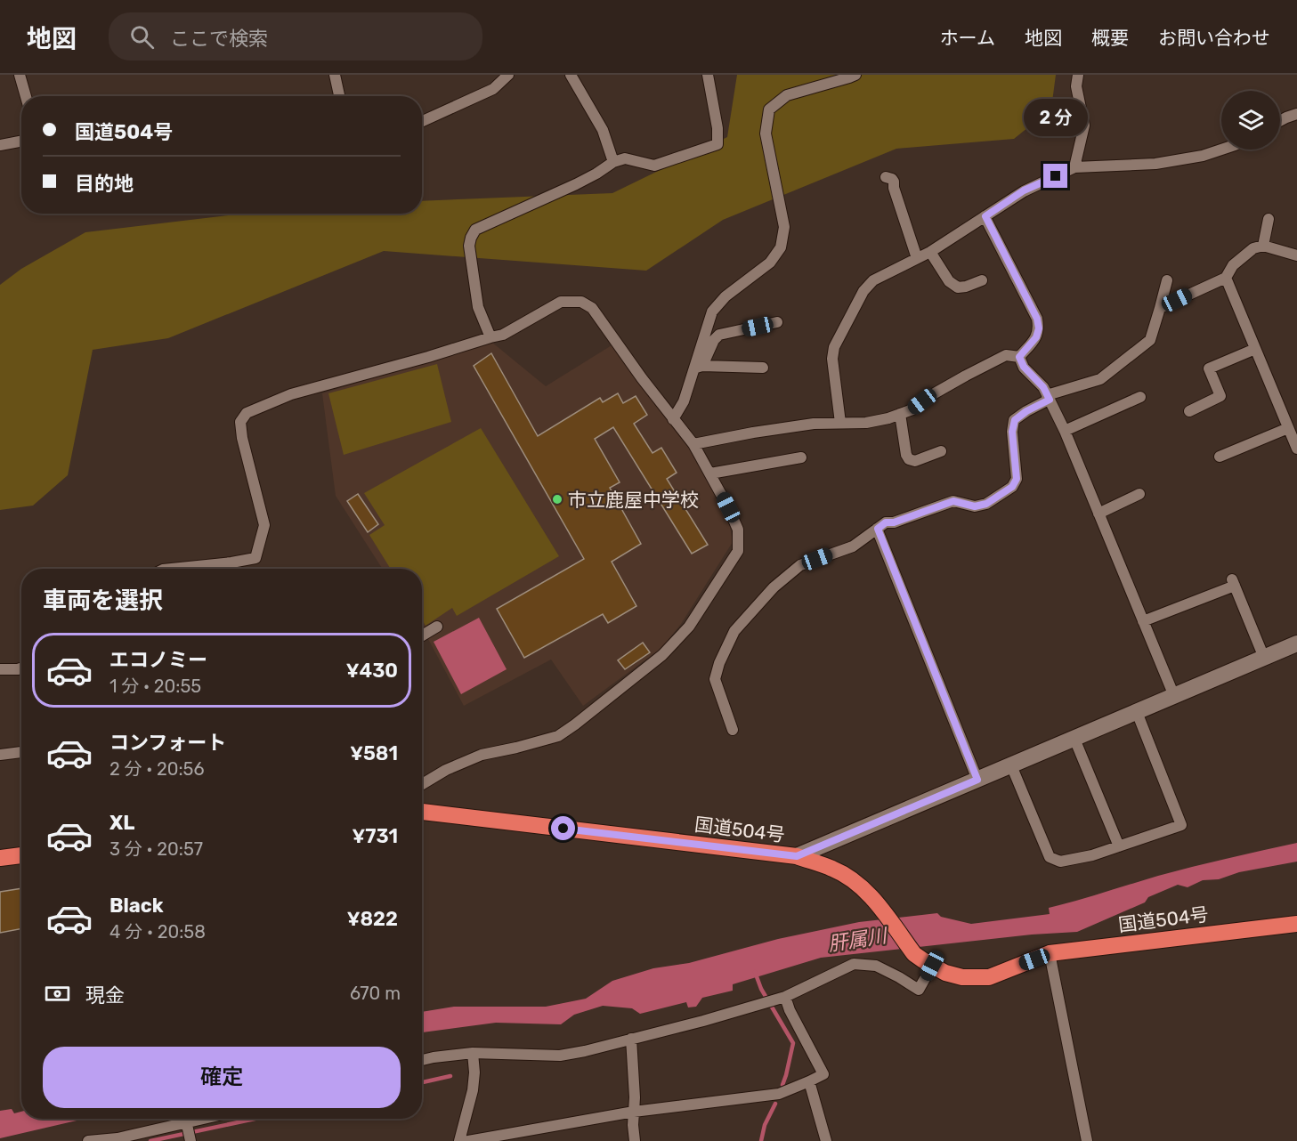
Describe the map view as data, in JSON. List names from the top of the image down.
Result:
{
  "streets": {
    "highway": ["国道504号"]
  },
  "water": ["肝属川"],
  "places": ["市立鹿屋中学校"],
  "page": {
    "header": "地図",
    "search": "ここで検索",
    "nav": [
      "ホーム",
      "地図",
      "概要",
      "お問い合わせ"
    ],
    "banner": ["国道504号", "目的地"],
    "bubble": "2 分",
    "heading": "車両を選択",
    "list": [
      {
        "name": "エコノミー",
        "note": "1 分 · 20:55",
        "value": "¥430"
      },
      {
        "name": "コンフォート",
        "note": "2 分 · 20:56",
        "value": "¥581"
      },
      {
        "name": "XL",
        "note": "3 分 · 20:57",
        "value": "¥731"
      },
      {
        "name": "Black",
        "note": "4 分 · 20:58",
        "value": "¥822"
      }
    ],
    "pay": ["現金", "670 m"],
    "buttons": "確定"
  }
}
